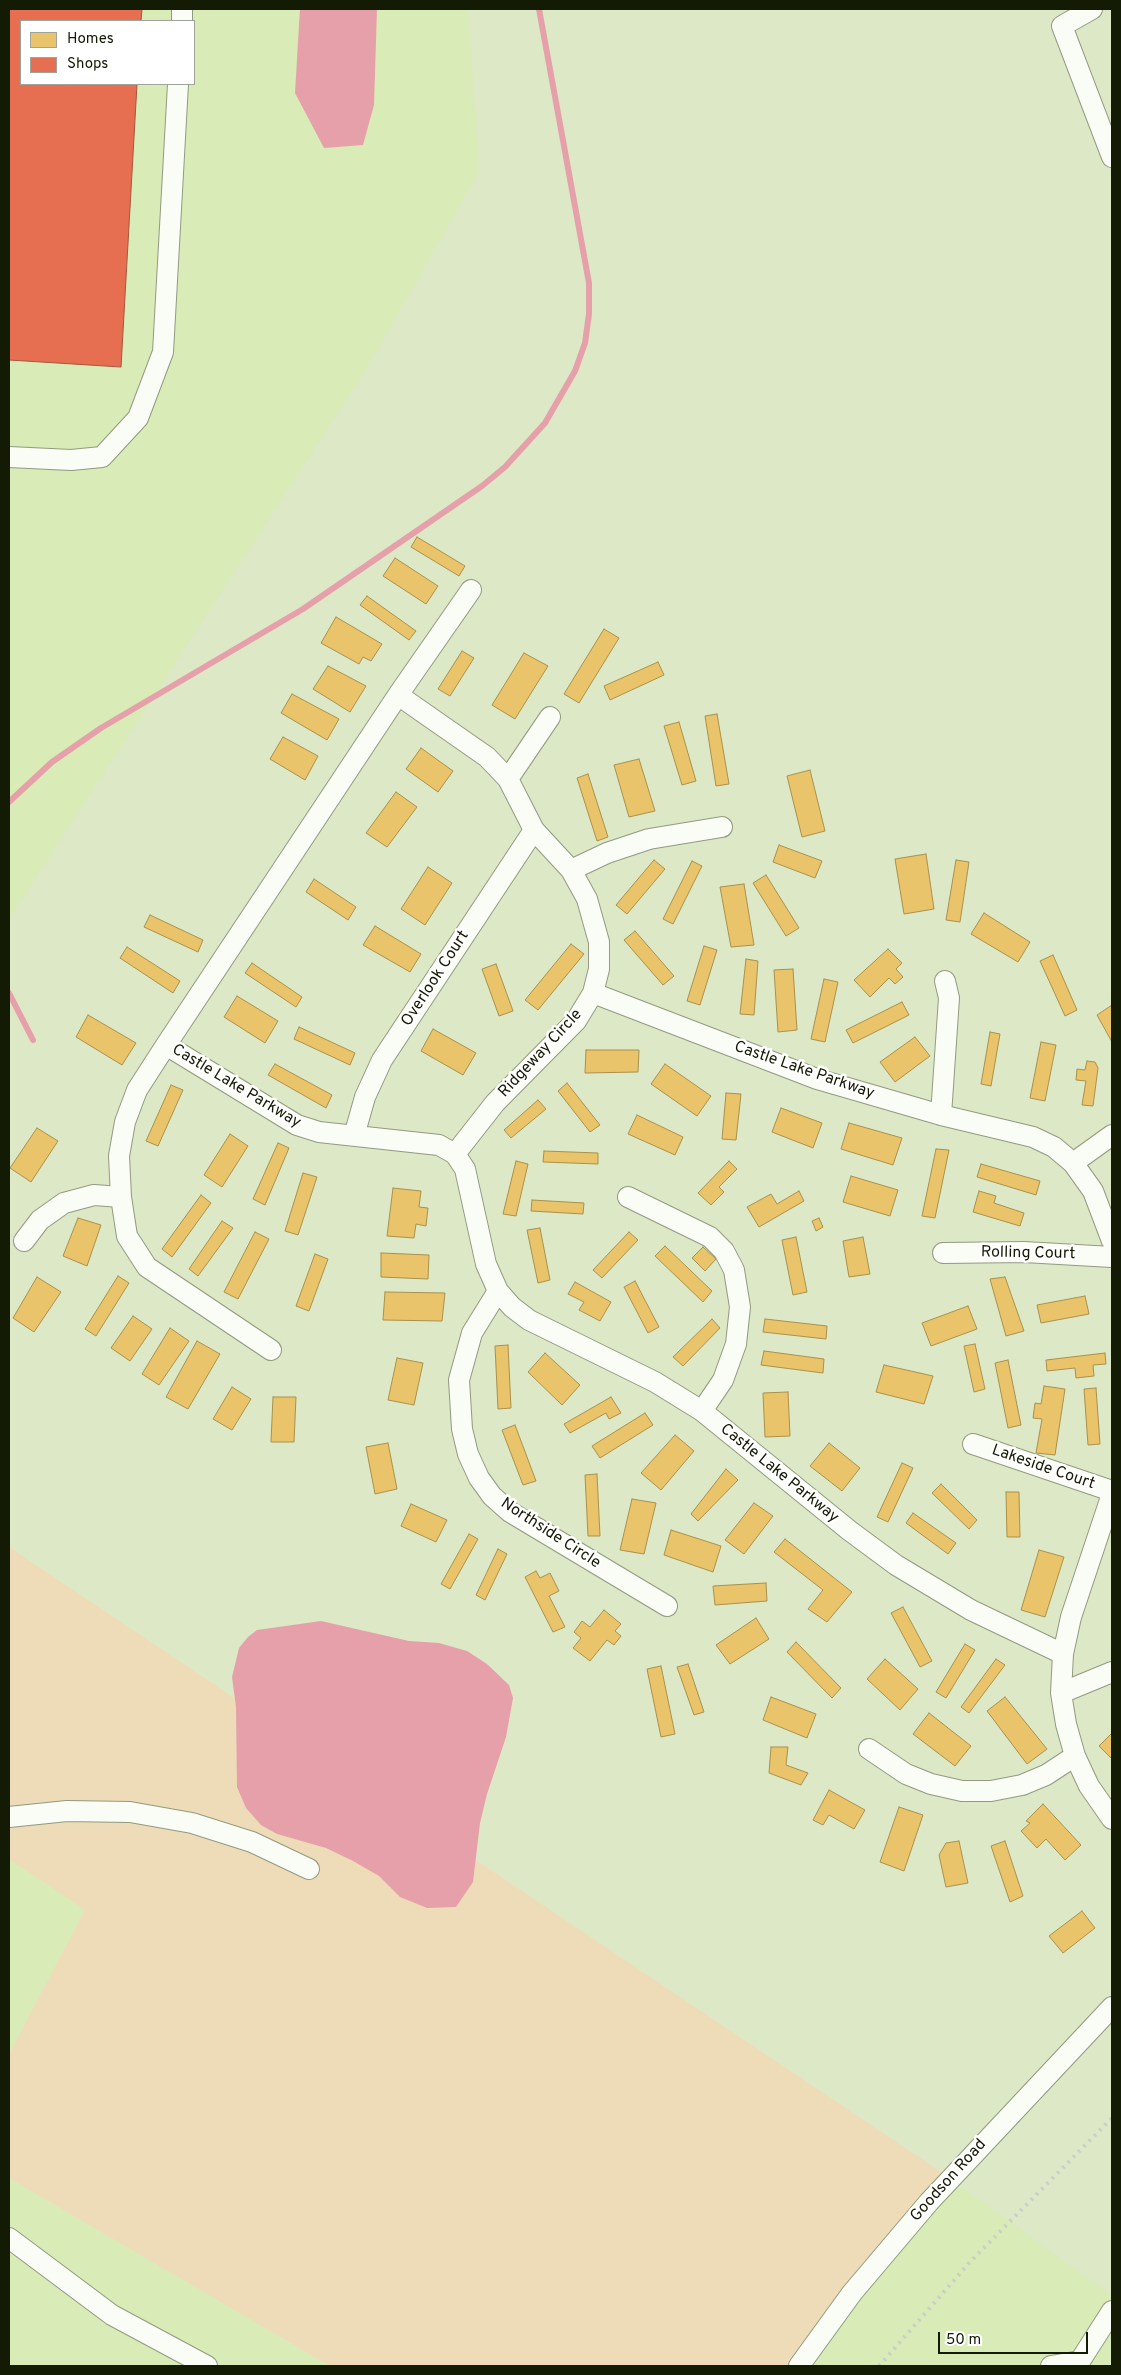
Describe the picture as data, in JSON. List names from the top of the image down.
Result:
{
  "streets": {
    "street": [
      "Overlook Court",
      "Ridgeway Circle",
      "Castle Lake Parkway",
      "Rolling Court",
      "Lakeside Court",
      "Northside Circle",
      "Goodson Road"
    ]
  },
  "crossings": [
    ["Overlook Court", "Ridgeway Circle"],
    ["Overlook Court", "Castle Lake Parkway"],
    ["Ridgeway Circle", "Castle Lake Parkway"],
    ["Castle Lake Parkway", "Northside Circle"]
  ],
  "legend": ["Homes", "Shops"],
  "scale_bar": "50 m"
}
